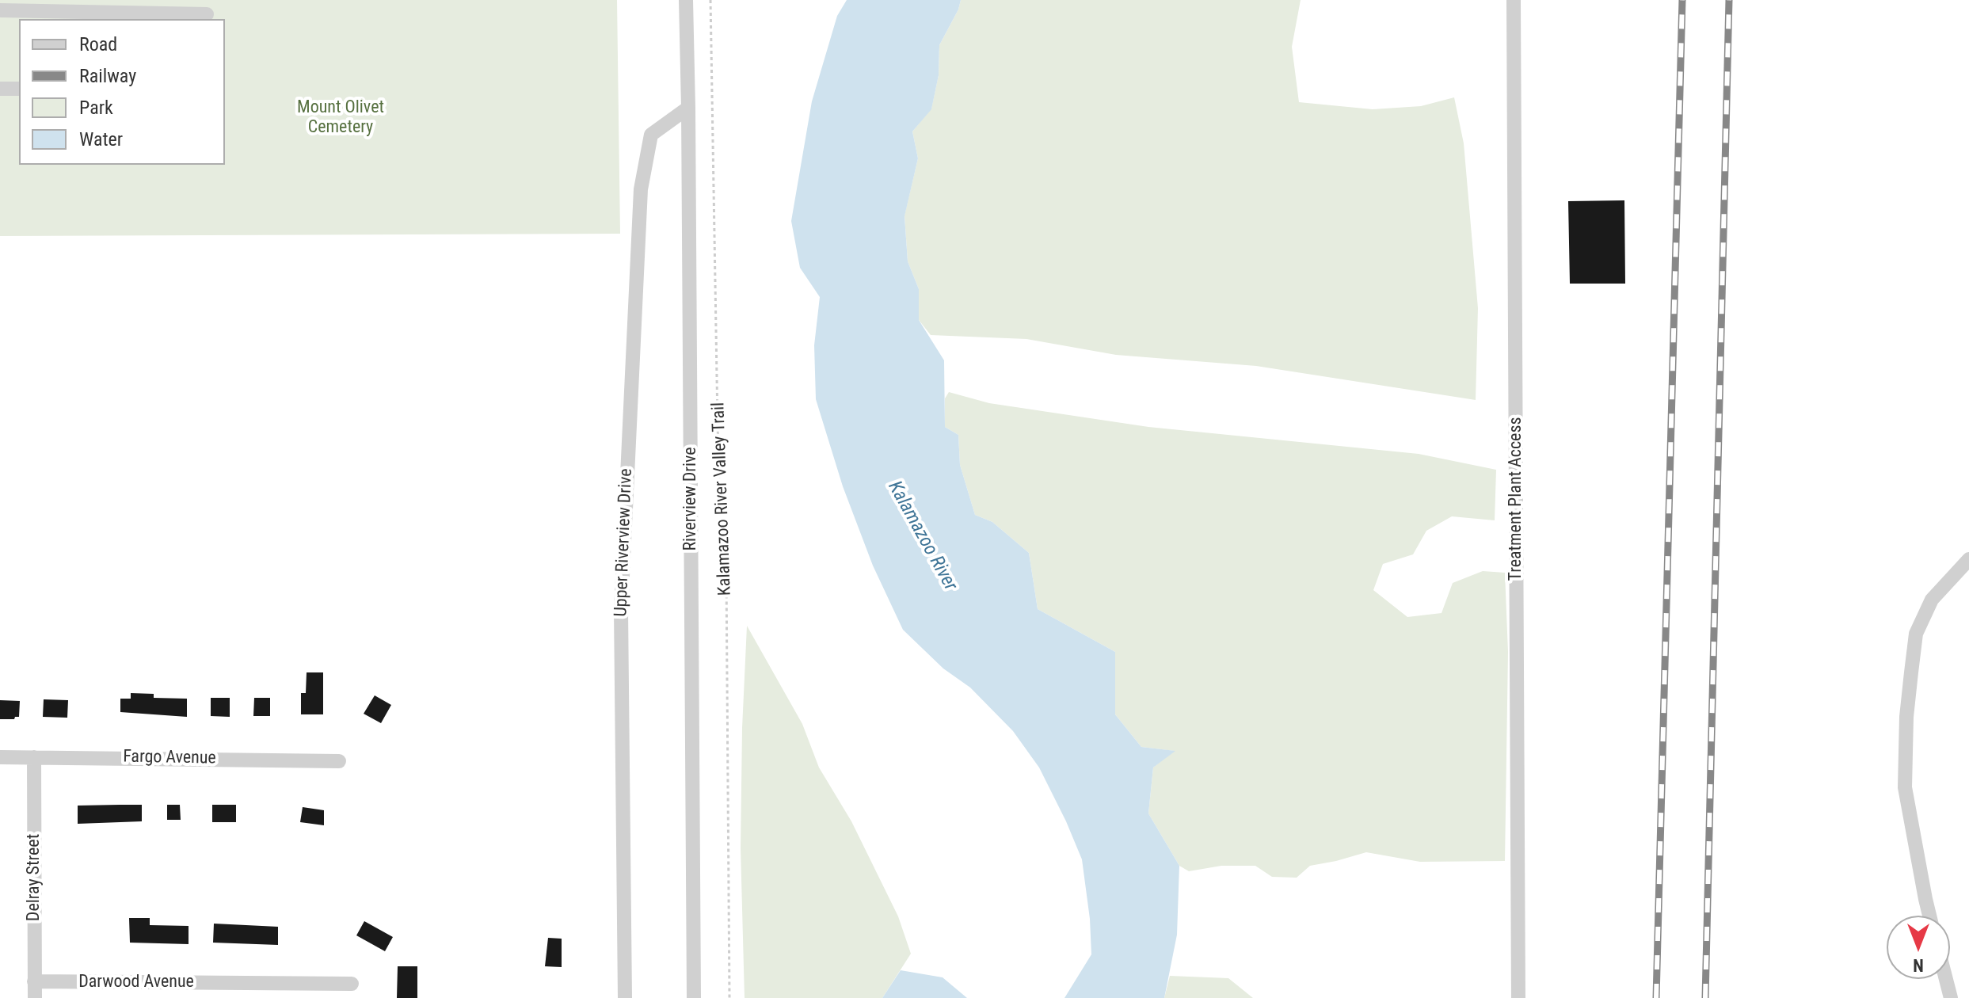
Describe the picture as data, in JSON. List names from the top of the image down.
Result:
{
  "streets": {
    "street": [
      "Riverview Drive",
      "Treatment Plant Access",
      "Upper Riverview Drive",
      "Fargo Avenue",
      "Delray Street",
      "Darwood Avenue"
    ],
    "path": ["Kalamazoo River Valley Trail"]
  },
  "crossings": [
    ["Riverview Drive", "Upper Riverview Drive"],
    ["Fargo Avenue", "Delray Street"],
    ["Delray Street", "Darwood Avenue"]
  ],
  "water": ["Kalamazoo River"],
  "parks": ["Mount Olivet Cemetery"],
  "legend": [
    "Road",
    "Railway",
    "Park",
    "Water"
  ],
  "north": "bottom"
}
